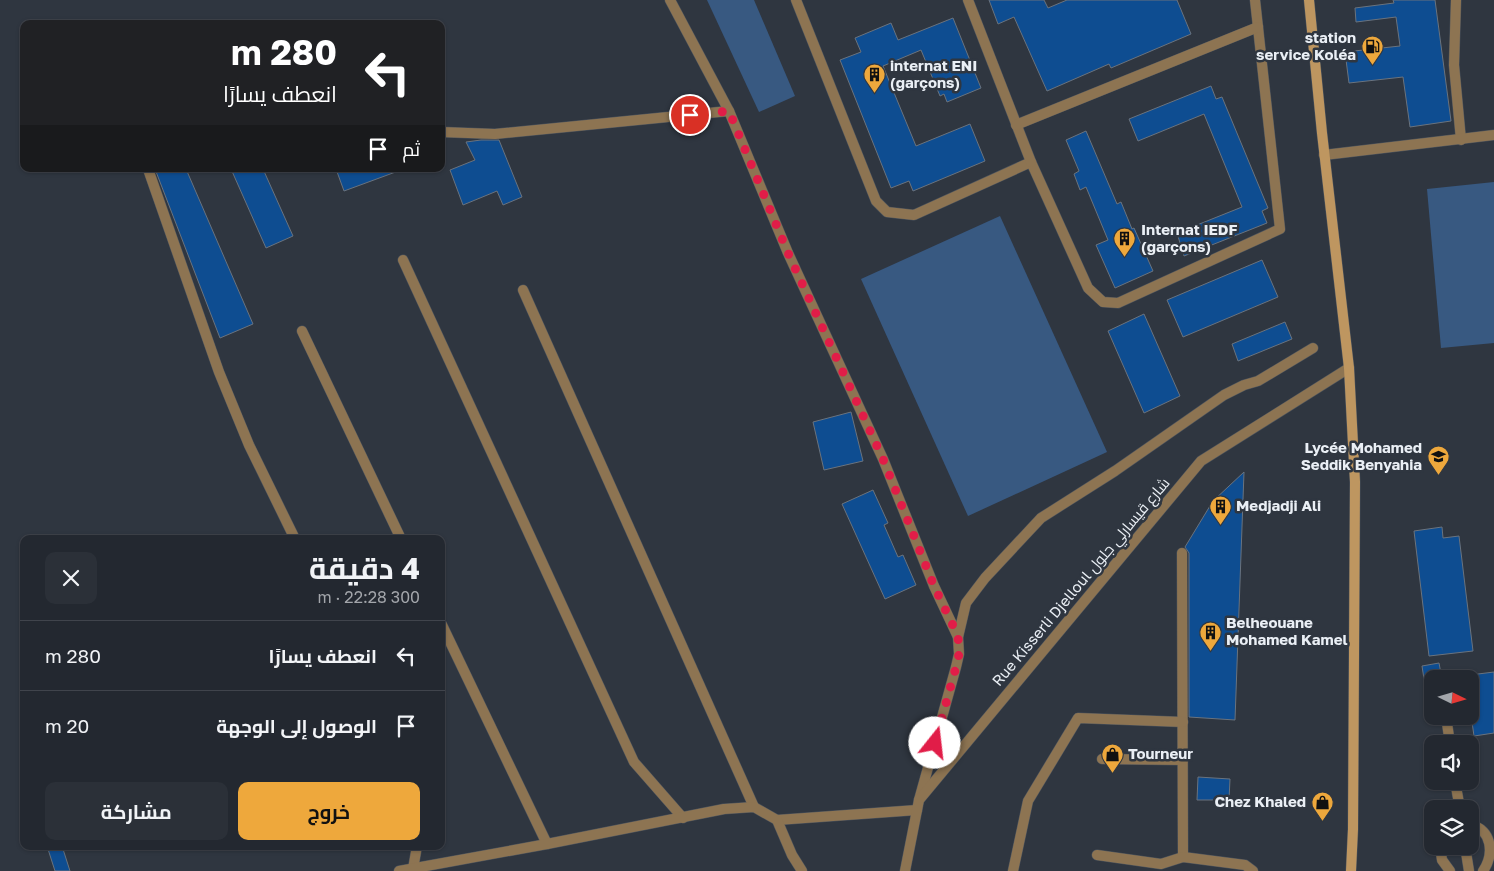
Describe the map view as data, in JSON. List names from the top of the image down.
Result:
{
  "streets": {
    "street": ["Rue Kisserli Djelloul شارع قيسارلي جلول"]
  },
  "places": {
    "fuel station": ["station service Koléa"],
    "building": [
      "internat ENI (garçons)",
      "Internat IEDF (garçons)",
      "Medjadji Ali",
      "Belheouane Mohamed Kamel"
    ],
    "school or university": ["Lycée Mohamed Seddik Benyahia"],
    "shop": ["Tourneur", "Chez Khaled"]
  },
  "north": "right",
  "page": {
    "turn": ["280 m", "انعطف يسارًا"],
    "then": "ثم",
    "heading": ["4 دقيقة", "300 m · 22:28"],
    "list": [
      {
        "name": "انعطف يسارًا",
        "value": "280 m"
      },
      {
        "name": "الوصول إلى الوجهة",
        "value": "20 m"
      }
    ],
    "buttons": ["خروج", "مشاركة"]
  }
}
